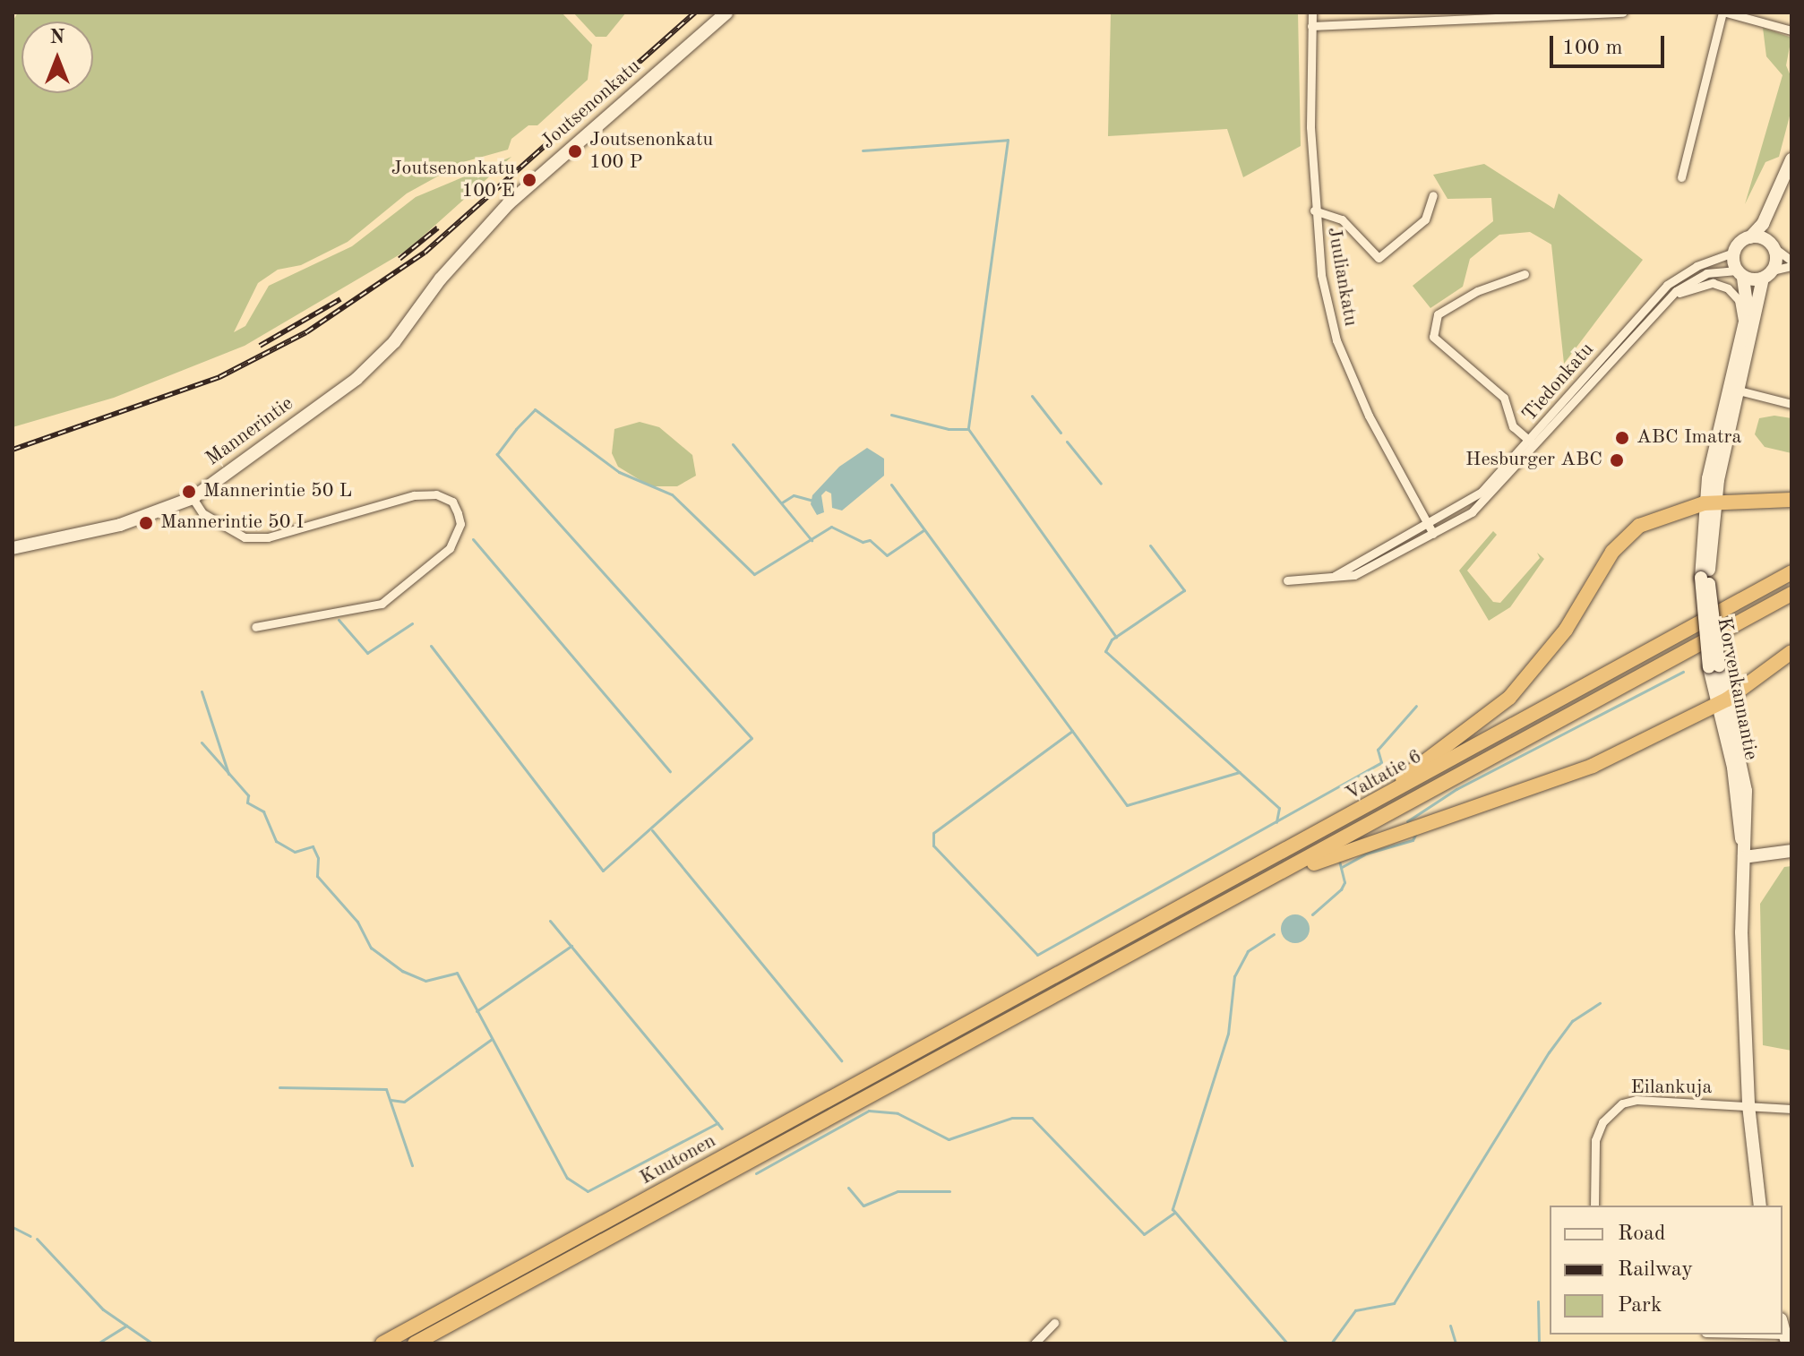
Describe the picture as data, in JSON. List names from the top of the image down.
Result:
{
  "streets": {
    "highway": ["Valtatie 6", "Kuutonen"],
    "main road": ["Joutsenonkatu", "Mannerintie", "Korvenkannantie"],
    "street": ["Juuliankatu", "Tiedonkatu", "Eilankuja"]
  },
  "crossings": [
    ["Joutsenonkatu", "Mannerintie"],
    ["Juuliankatu", "Tiedonkatu"],
    ["Tiedonkatu", "Korvenkannantie"],
    ["Korvenkannantie", "Eilankuja"],
    ["Valtatie 6", "Kuutonen"]
  ],
  "places": [
    "Joutsenonkatu 100 P",
    "Joutsenonkatu 100 E",
    "ABC Imatra",
    "Hesburger ABC",
    "Mannerintie 50 L",
    "Mannerintie 50 I"
  ],
  "legend": ["Road", "Railway", "Park"],
  "scale_bar": "100 m",
  "north": "top"
}
